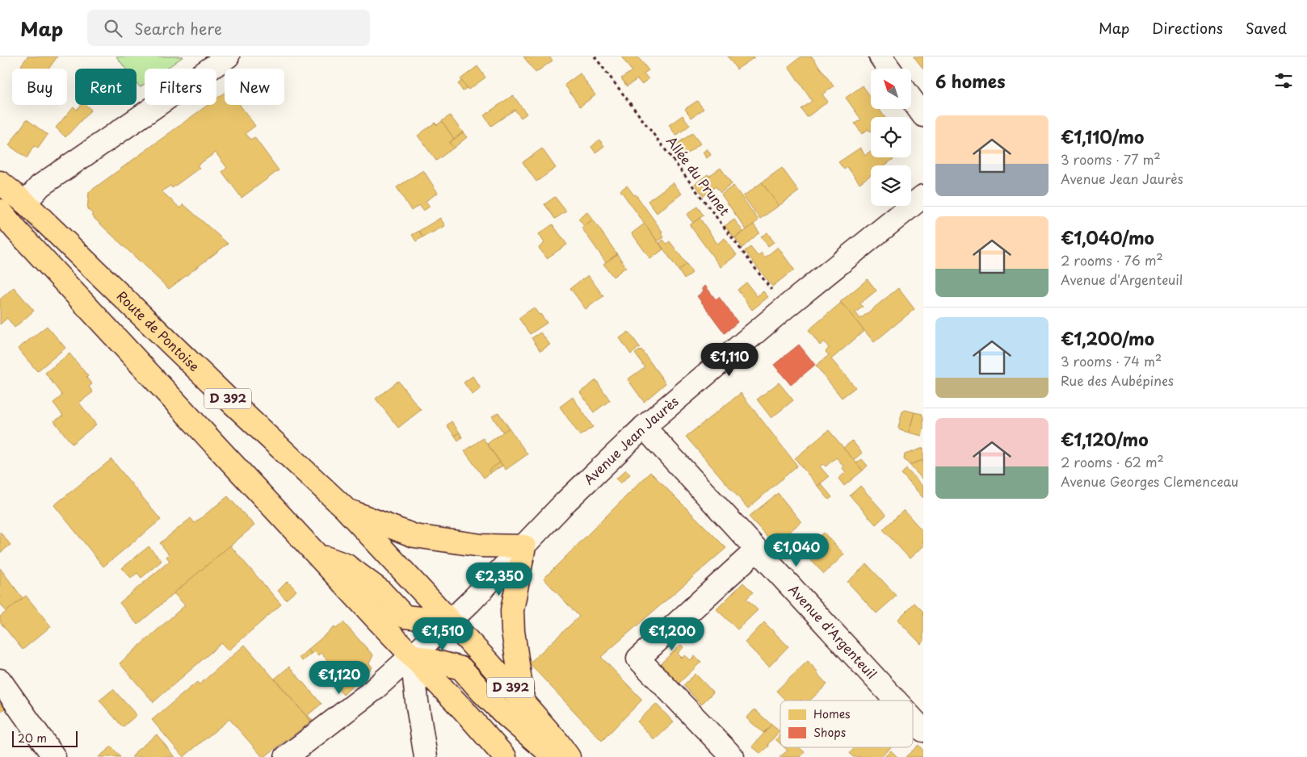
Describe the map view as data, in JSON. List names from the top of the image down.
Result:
{
  "streets": {
    "main road": ["Route de Pontoise", "D 392"],
    "street": ["Avenue Jean Jaurès", "Avenue d'Argenteuil"],
    "path": ["Allée du Prunet"]
  },
  "crossings": [
    ["Allée du Prunet", "Avenue Jean Jaurès"],
    ["Route de Pontoise", "D 392"],
    ["Route de Pontoise", "Avenue Jean Jaurès"],
    ["D 392", "Avenue Jean Jaurès"],
    ["Avenue Jean Jaurès", "Avenue d'Argenteuil"]
  ],
  "legend": ["Homes", "Shops"],
  "scale_bar": "20 m",
  "north": "top left",
  "page": {
    "header": "Map",
    "search": "Search here",
    "nav": ["Map", "Directions", "Saved"],
    "heading": "6 homes",
    "chip": [
      "Buy",
      "Rent",
      "Filters",
      "New"
    ],
    "list": [
      {
        "name": "€1,110/mo",
        "note": "3 rooms · 77 m² · Avenue Jean Jaurès"
      },
      {
        "name": "€1,040/mo",
        "note": "2 rooms · 76 m² · Avenue d'Argenteuil"
      },
      {
        "name": "€1,200/mo",
        "note": "3 rooms · 74 m² · Rue des Aubépines"
      },
      {
        "name": "€1,120/mo",
        "note": "2 rooms · 62 m² · Avenue Georges Clemenceau"
      }
    ],
    "price": [
      "€1,110",
      "€1,040",
      "€2,350",
      "€1,510",
      "€1,200",
      "€1,120"
    ],
    "scale": "20 m"
  }
}
